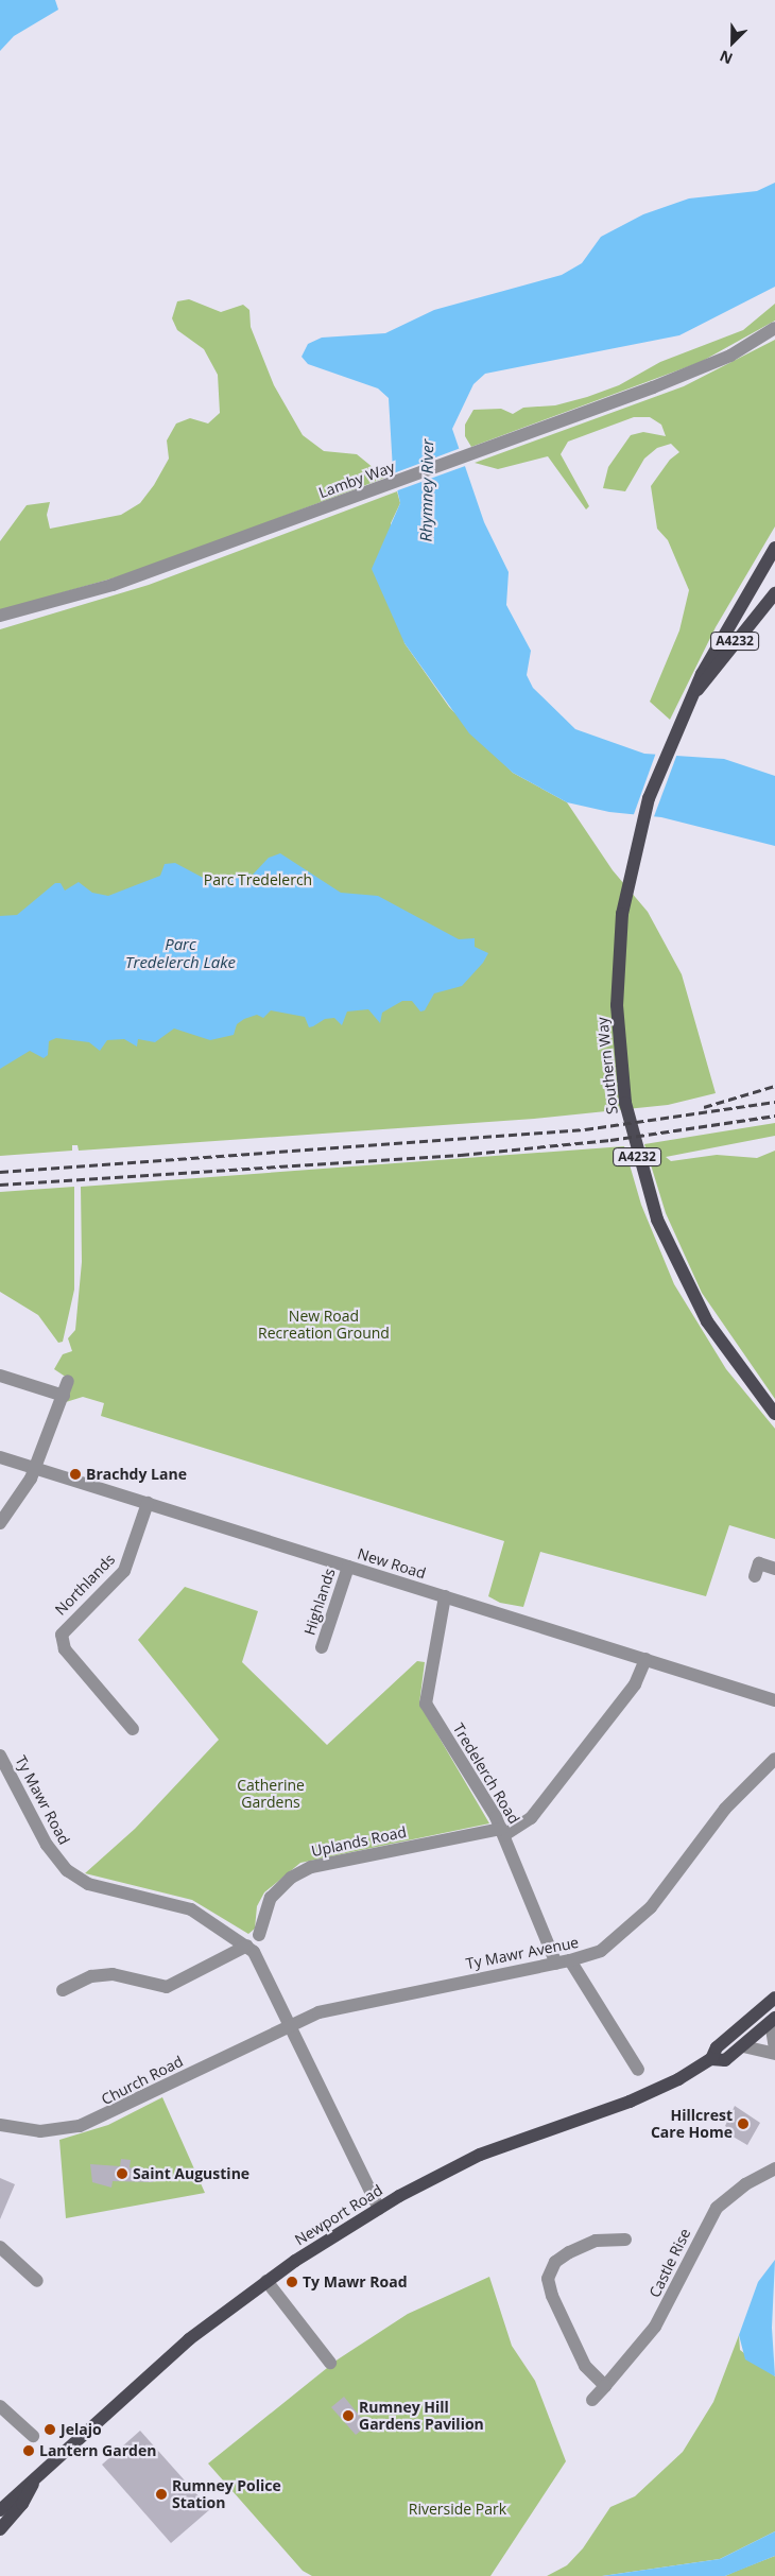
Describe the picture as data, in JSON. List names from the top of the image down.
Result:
{
  "streets": {
    "main road": ["A4232", "Southern Way", "Newport Road"],
    "street": [
      "Lamby Way",
      "New Road",
      "Northlands",
      "Highlands",
      "Tredelerch Road",
      "Ty Mawr Road",
      "Uplands Road",
      "Ty Mawr Avenue",
      "Church Road",
      "Castle Rise"
    ]
  },
  "crossings": [
    ["New Road", "Northlands"],
    ["New Road", "Highlands"],
    ["New Road", "Tredelerch Road"],
    ["New Road", "Uplands Road"],
    ["Tredelerch Road", "Uplands Road"],
    ["Tredelerch Road", "Ty Mawr Avenue"],
    ["Ty Mawr Road", "Ty Mawr Avenue"],
    ["Ty Mawr Road", "Church Road"],
    ["Ty Mawr Road", "Newport Road"],
    ["Ty Mawr Avenue", "Church Road"]
  ],
  "water": ["Rhymney River", "Parc Tredelerch Lake"],
  "parks": [
    "Parc Tredelerch",
    "New Road Recreation Ground",
    "Catherine Gardens",
    "Riverside Park"
  ],
  "places": [
    "Brachdy Lane",
    "Hillcrest Care Home",
    "Saint Augustine",
    "Ty Mawr Road",
    "Rumney Hill Gardens Pavilion",
    "Jelajo",
    "Lantern Garden",
    "Rumney Police Station"
  ],
  "north": "bottom left"
}
